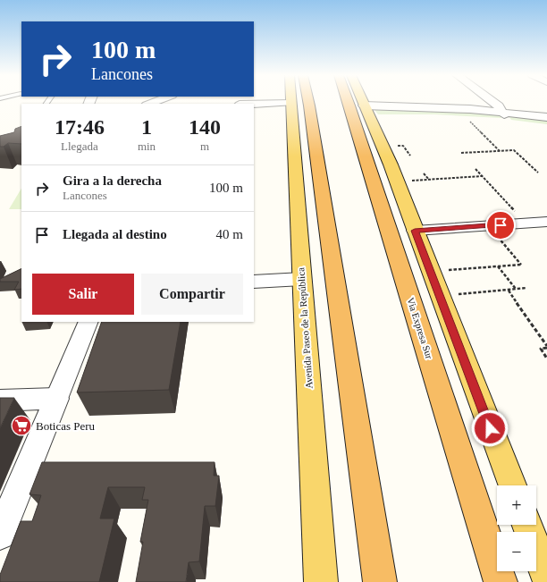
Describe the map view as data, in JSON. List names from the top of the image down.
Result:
{
  "streets": {
    "highway": ["Via Expresa Sur"],
    "main road": ["Avenida Paseo de la República"]
  },
  "places": {
    "supermarket": ["Boticas Peru"]
  },
  "page": {
    "turn": ["100 m", "Lancones"],
    "eta": [
      "17:46",
      "Llegada",
      "1",
      "min",
      "140",
      "m"
    ],
    "list": [
      {
        "name": "Gira a la derecha",
        "note": "Lancones",
        "value": "100 m"
      },
      {
        "name": "Llegada al destino",
        "value": "40 m"
      }
    ],
    "buttons": ["Salir", "Compartir"],
    "map_buttons": ["+", "−"]
  }
}
